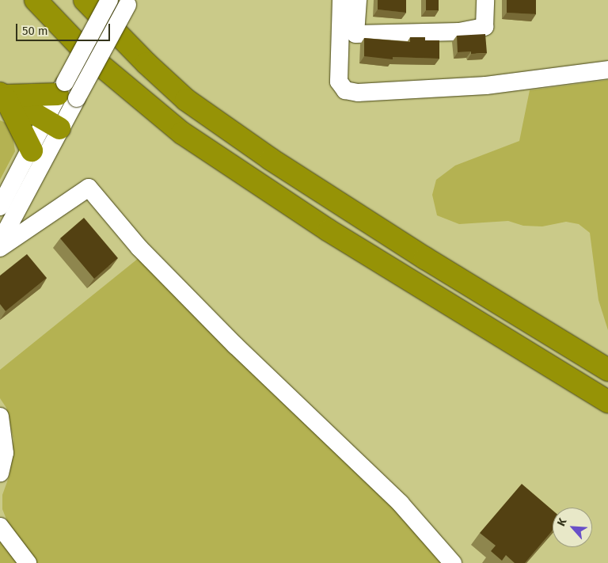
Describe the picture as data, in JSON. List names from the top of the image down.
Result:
{
  "scale_bar": "50 m",
  "north": "top left"
}
